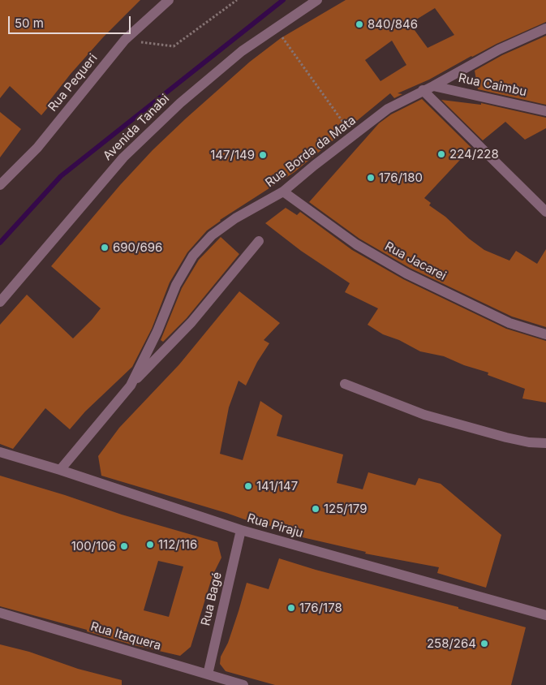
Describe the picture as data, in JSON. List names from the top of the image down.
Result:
{
  "streets": {
    "street": [
      "Rua Pequeri",
      "Rua Caimbu",
      "Avenida Tanabi",
      "Rua Borda da Mata",
      "Rua Jacarei",
      "Rua Piraju",
      "Rua Bagé",
      "Rua Itaquera"
    ]
  },
  "crossings": [
    ["Rua Caimbu", "Rua Borda da Mata"],
    ["Rua Borda da Mata", "Rua Jacarei"],
    ["Rua Borda da Mata", "Rua Piraju"],
    ["Rua Piraju", "Rua Bagé"],
    ["Rua Bagé", "Rua Itaquera"]
  ],
  "places": [
    "840/846",
    "224/228",
    "147/149",
    "176/180",
    "690/696",
    "141/147",
    "125/179",
    "112/116",
    "100/106",
    "176/178",
    "258/264"
  ],
  "scale_bar": "50 m"
}
